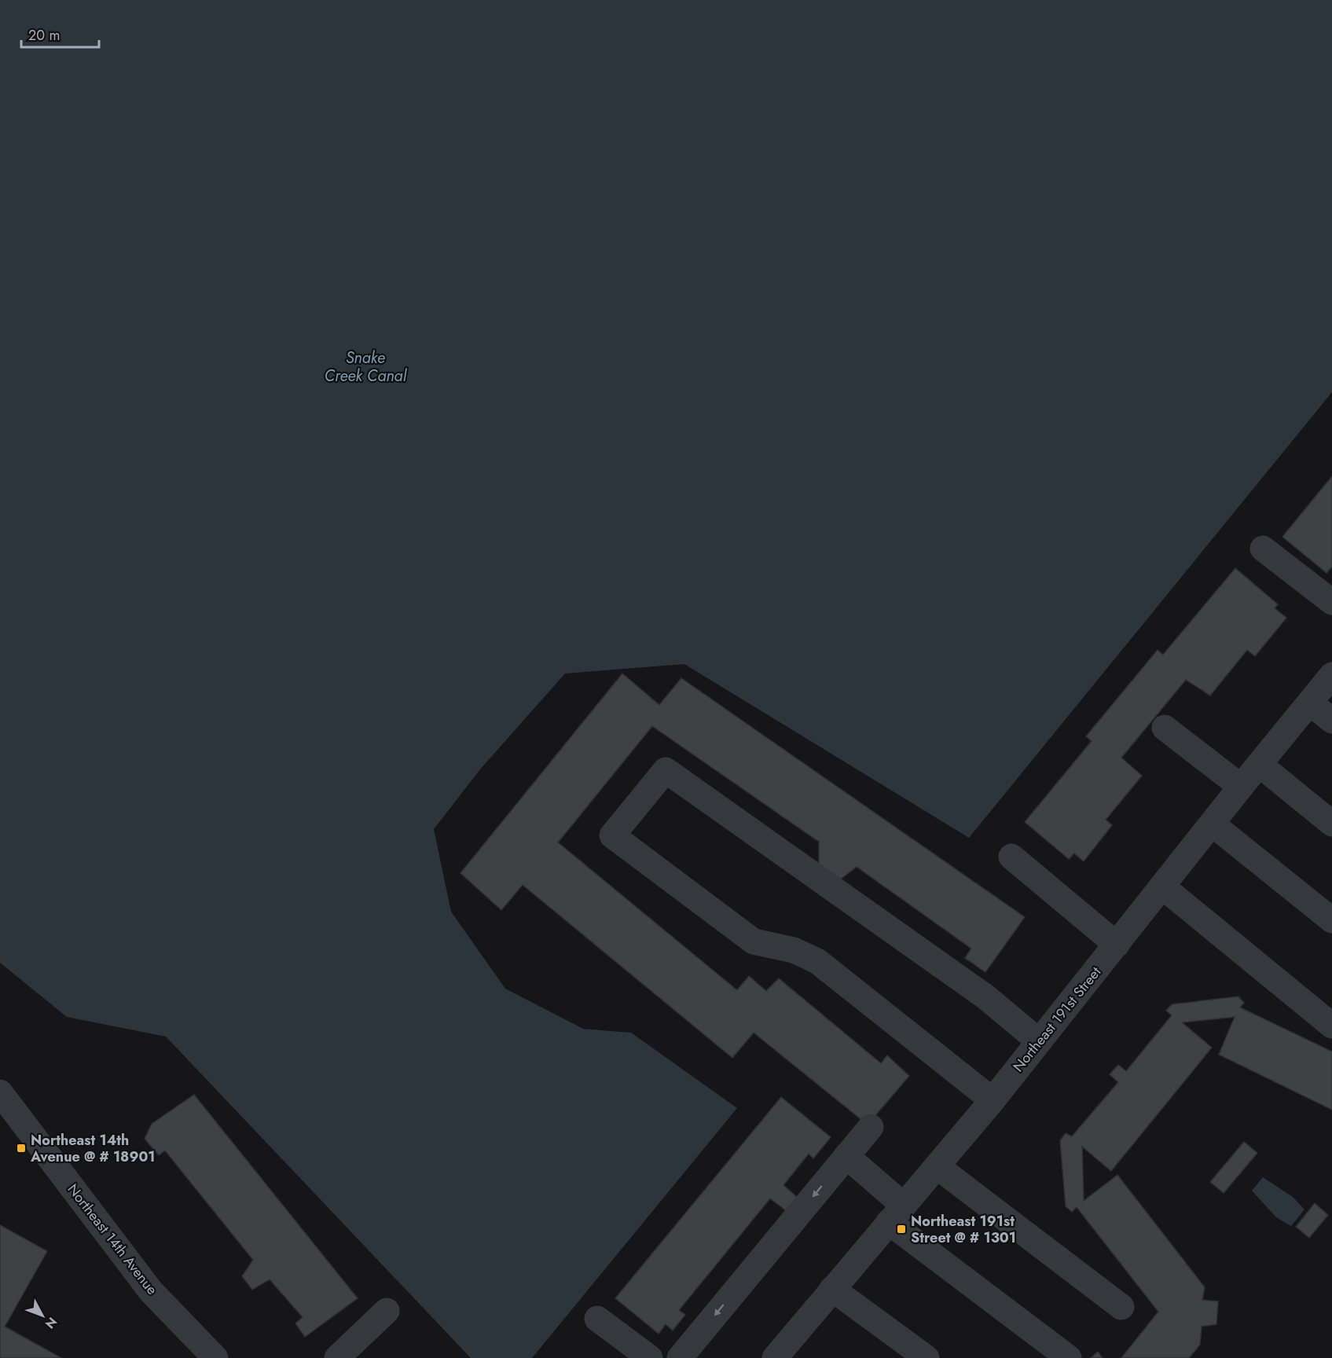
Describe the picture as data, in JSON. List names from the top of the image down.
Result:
{
  "streets": {
    "street": ["Northeast 191st Street", "Northeast 14th Avenue"]
  },
  "water": ["Snake Creek Canal"],
  "places": {
    "transit": ["Northeast 14th Avenue @ # 18901", "Northeast 191st Street @ # 1301"]
  },
  "scale_bar": "20 m",
  "north": "bottom right"
}
